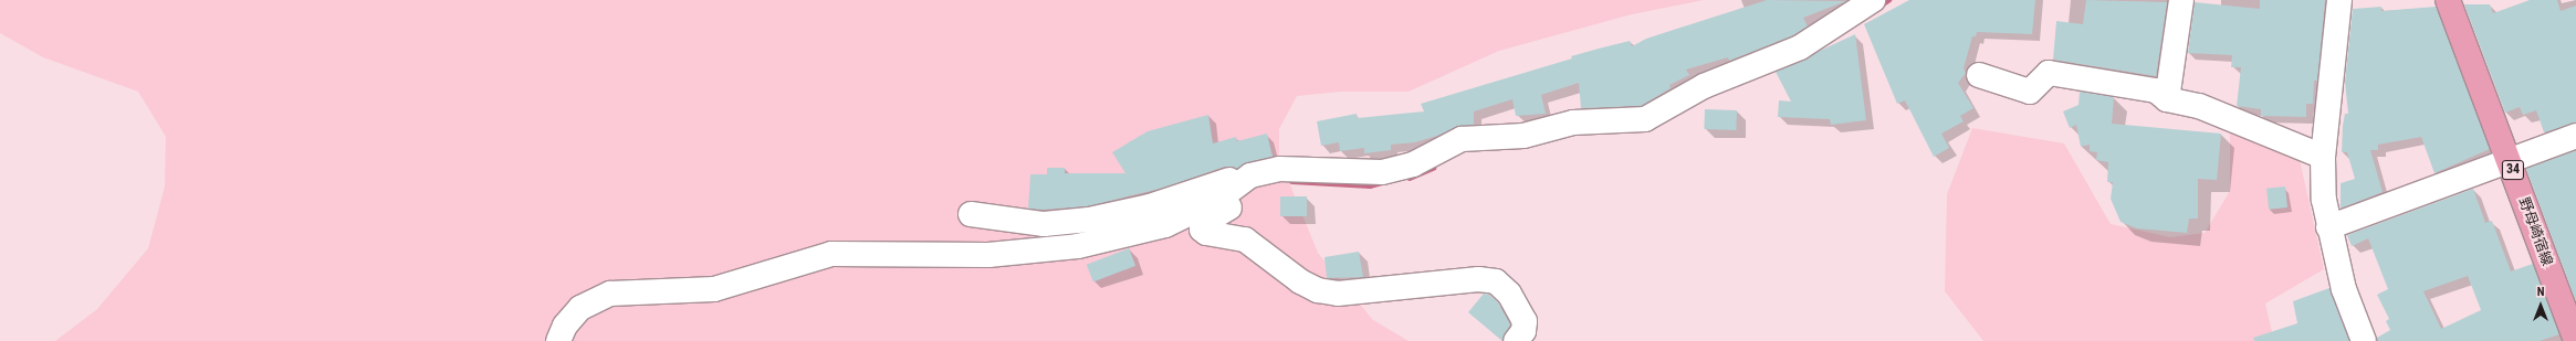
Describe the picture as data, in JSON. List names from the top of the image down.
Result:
{
  "streets": {
    "main road": ["34", "野母崎宿線"]
  },
  "north": "top"
}
